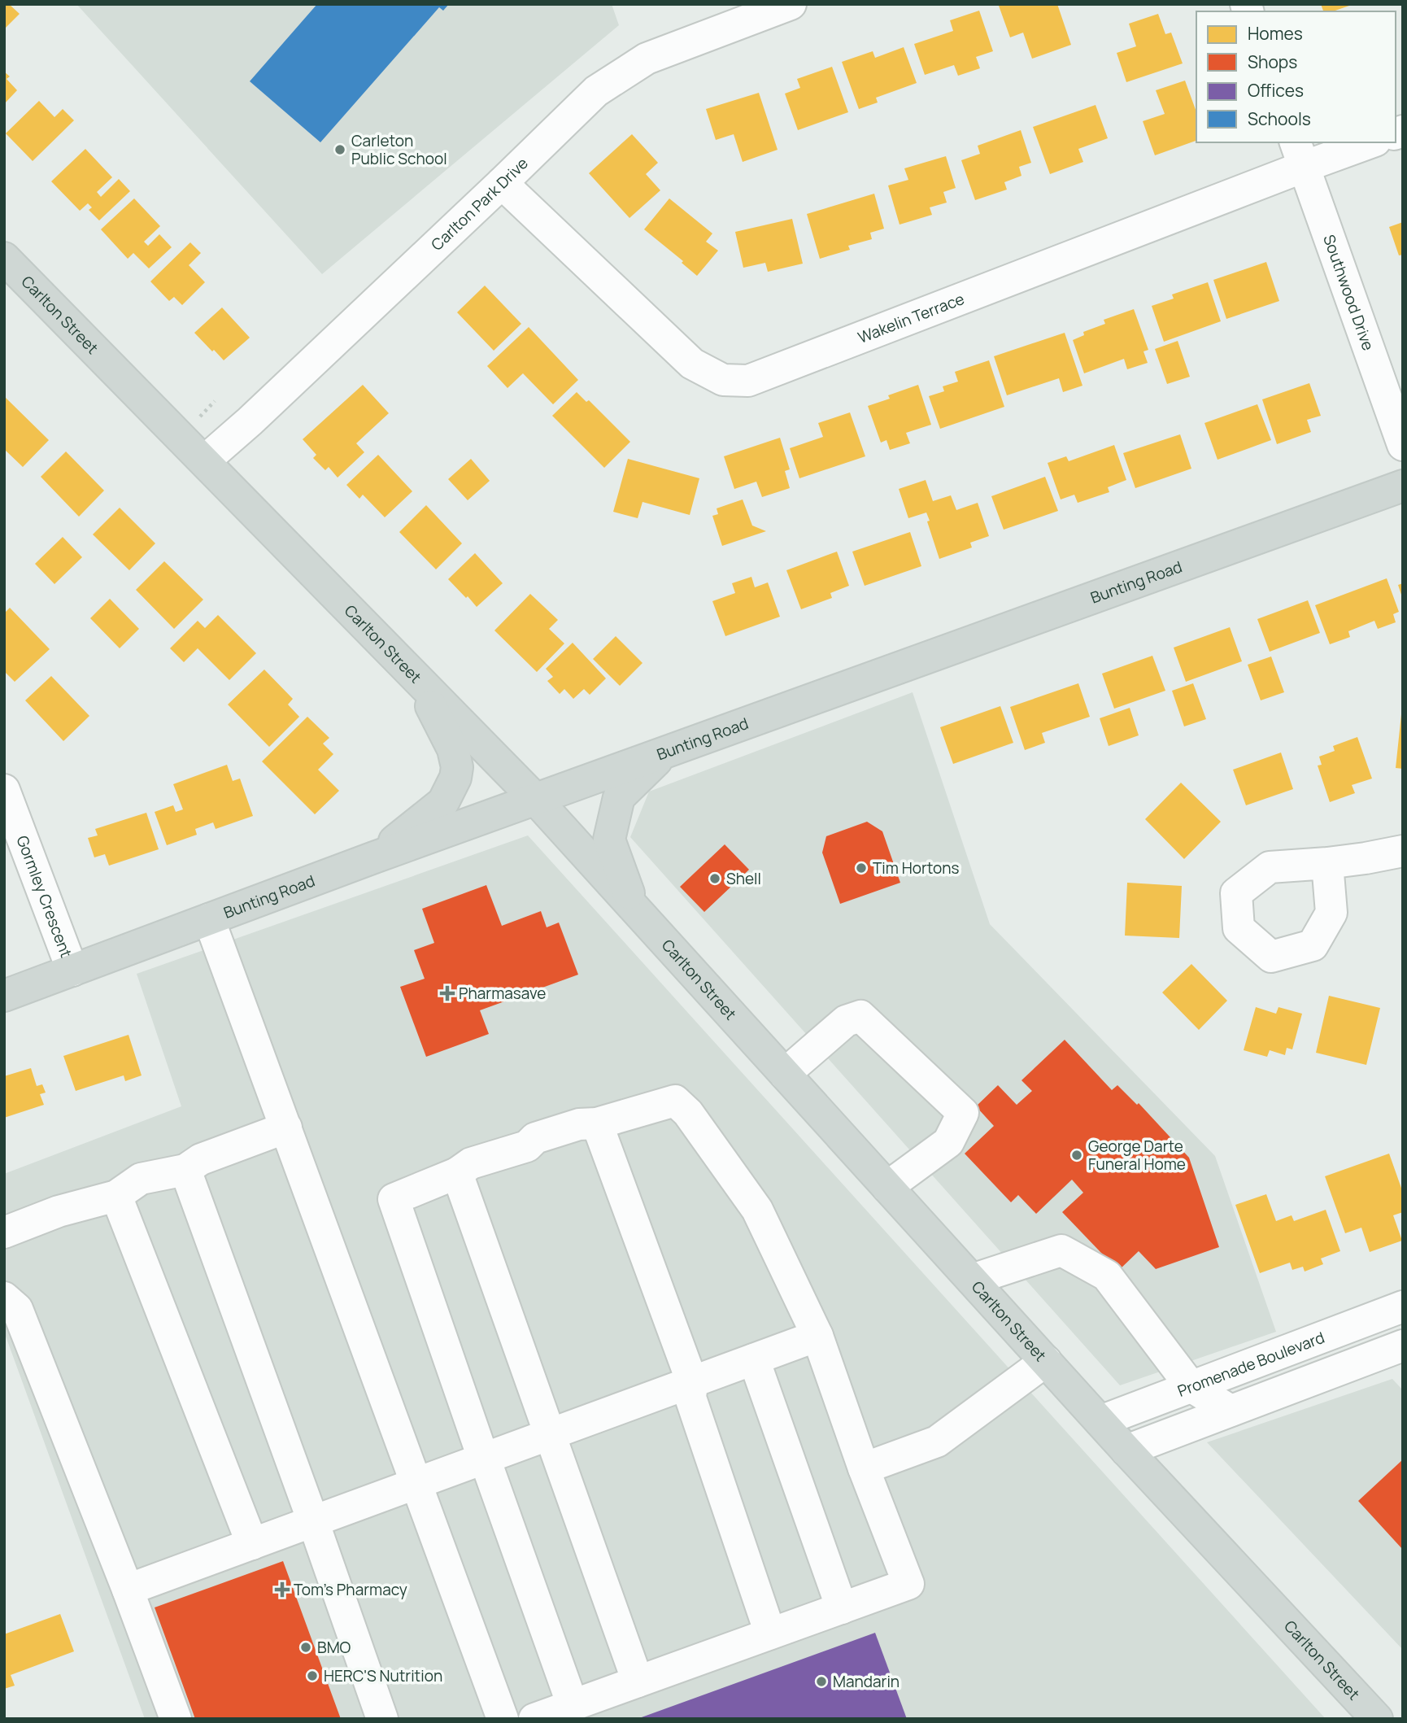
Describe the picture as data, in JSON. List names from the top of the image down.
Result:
{
  "streets": {
    "main road": ["Carlton Street", "Bunting Road"],
    "street": [
      "Carlton Park Drive",
      "Southwood Drive",
      "Wakelin Terrace",
      "Gormley Crescent",
      "Promenade Boulevard"
    ]
  },
  "crossings": [
    ["Carlton Park Drive", "Carlton Street"],
    ["Carlton Park Drive", "Wakelin Terrace"],
    ["Southwood Drive", "Wakelin Terrace"],
    ["Carlton Street", "Bunting Road"],
    ["Carlton Street", "Promenade Boulevard"],
    ["Bunting Road", "Gormley Crescent"]
  ],
  "places": {
    "other": [
      "Carleton Public School",
      "Tim Hortons",
      "Shell",
      "George Darte Funeral Home",
      "BMO",
      "HERC'S Nutrition",
      "Mandarin"
    ],
    "health": ["Pharmasave", "Tom's Pharmacy"]
  },
  "legend": [
    "Homes",
    "Shops",
    "Offices",
    "Schools"
  ]
}
